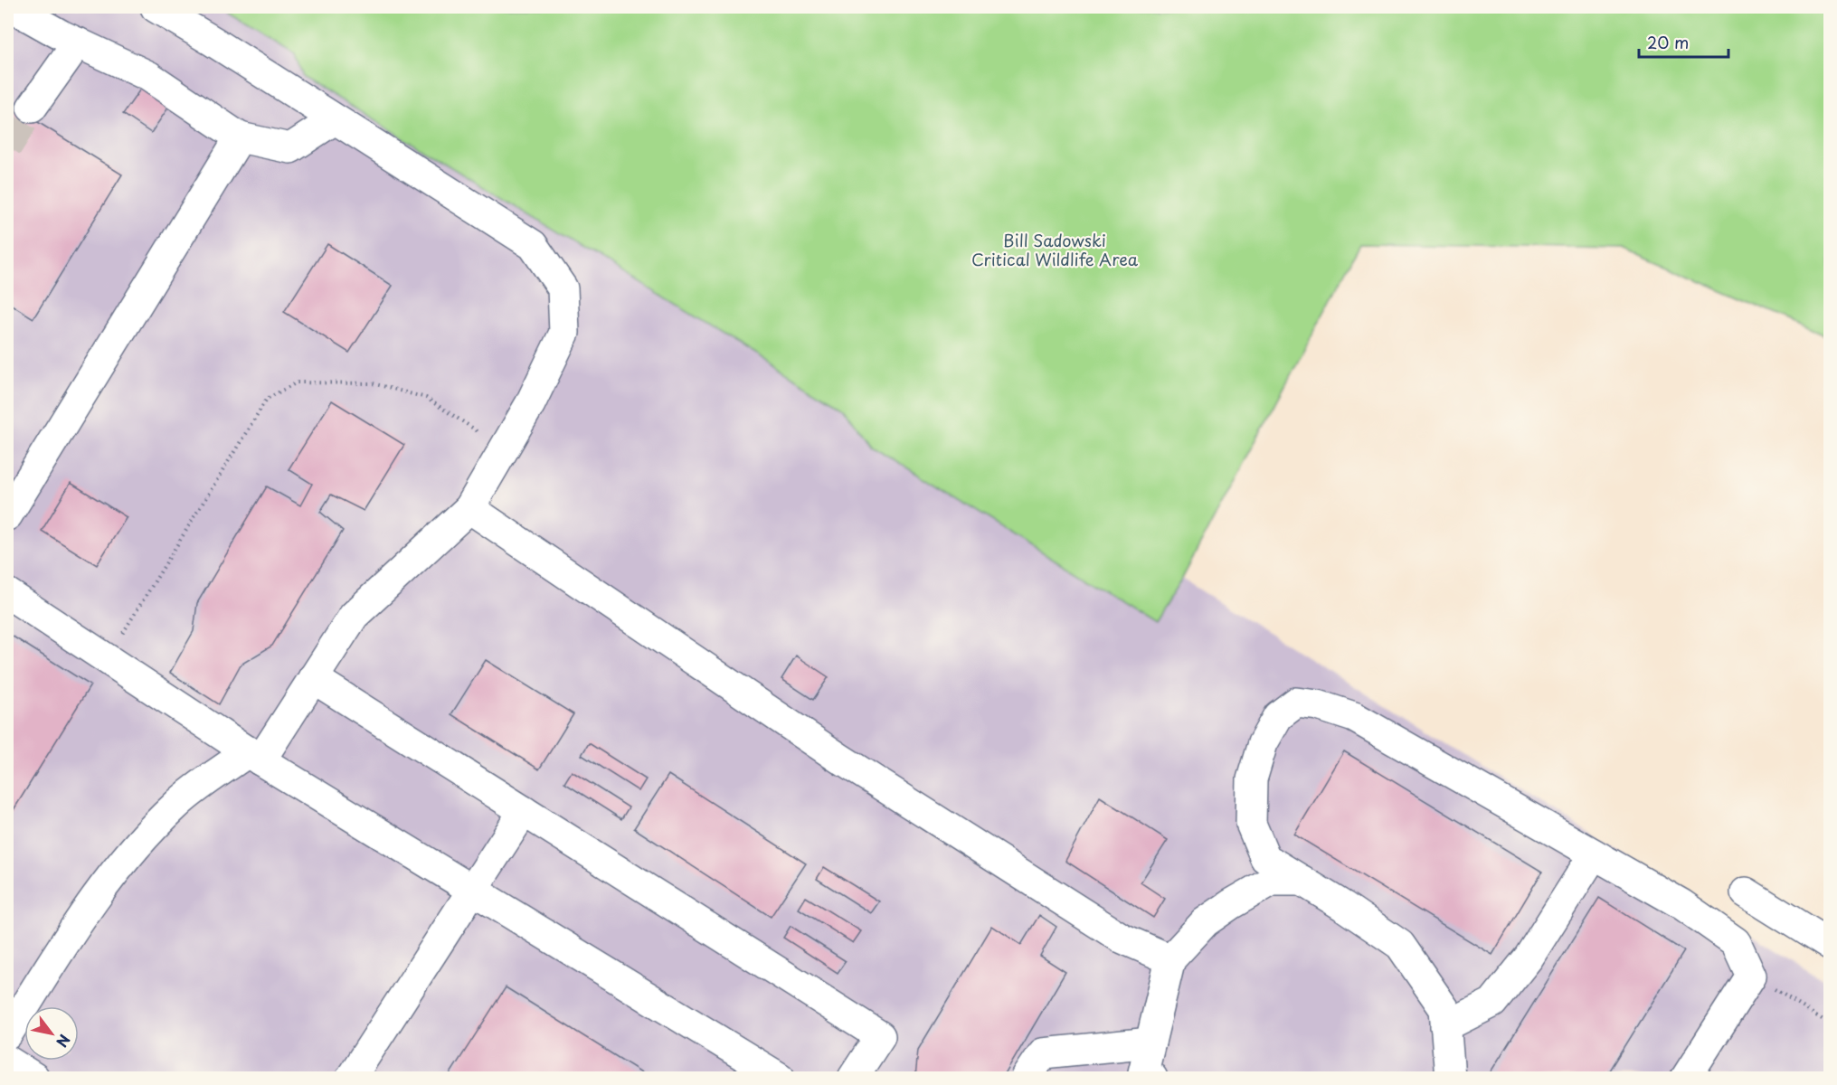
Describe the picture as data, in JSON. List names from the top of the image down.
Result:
{
  "parks": ["Bill Sadowski Critical Wildlife Area"],
  "scale_bar": "20 m",
  "north": "bottom right"
}
